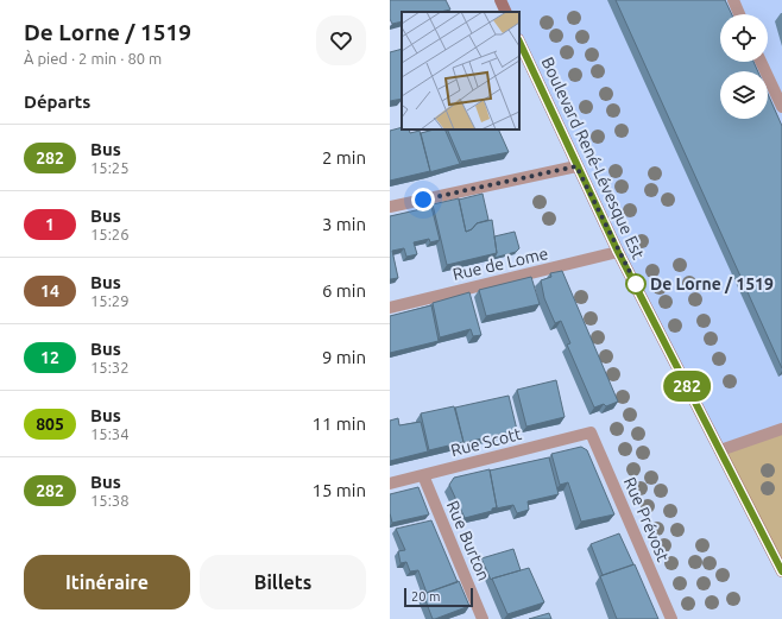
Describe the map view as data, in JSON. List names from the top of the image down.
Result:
{
  "streets": {
    "main road": ["Boulevard René-Lévesque Est"],
    "street": [
      "Rue de Lome",
      "Rue Scott",
      "Rue Prévost",
      "Rue Burton"
    ]
  },
  "crossings": [
    ["Boulevard René-Lévesque Est", "Rue de Lome"],
    ["Rue Scott", "Rue Prévost"],
    ["Rue Scott", "Rue Burton"]
  ],
  "places": ["De Lorne / 1519"],
  "lines": ["bus line 282"],
  "scale_bar": "20 m",
  "page": {
    "heading": [
      ["De Lorne / 1519", "À pied · 2 min · 80 m"],
      "Départs"
    ],
    "on_map": "282",
    "list": [
      {
        "mark": "282",
        "name": "Bus",
        "note": "15:25",
        "value": "2 min"
      },
      {
        "mark": "1",
        "name": "Bus",
        "note": "15:26",
        "value": "3 min"
      },
      {
        "mark": "14",
        "name": "Bus",
        "note": "15:29",
        "value": "6 min"
      },
      {
        "mark": "12",
        "name": "Bus",
        "note": "15:32",
        "value": "9 min"
      },
      {
        "mark": "805",
        "name": "Bus",
        "note": "15:34",
        "value": "11 min"
      },
      {
        "mark": "282",
        "name": "Bus",
        "note": "15:38",
        "value": "15 min"
      }
    ],
    "buttons": ["Itinéraire", "Billets"],
    "scale": "20 m"
  }
}
